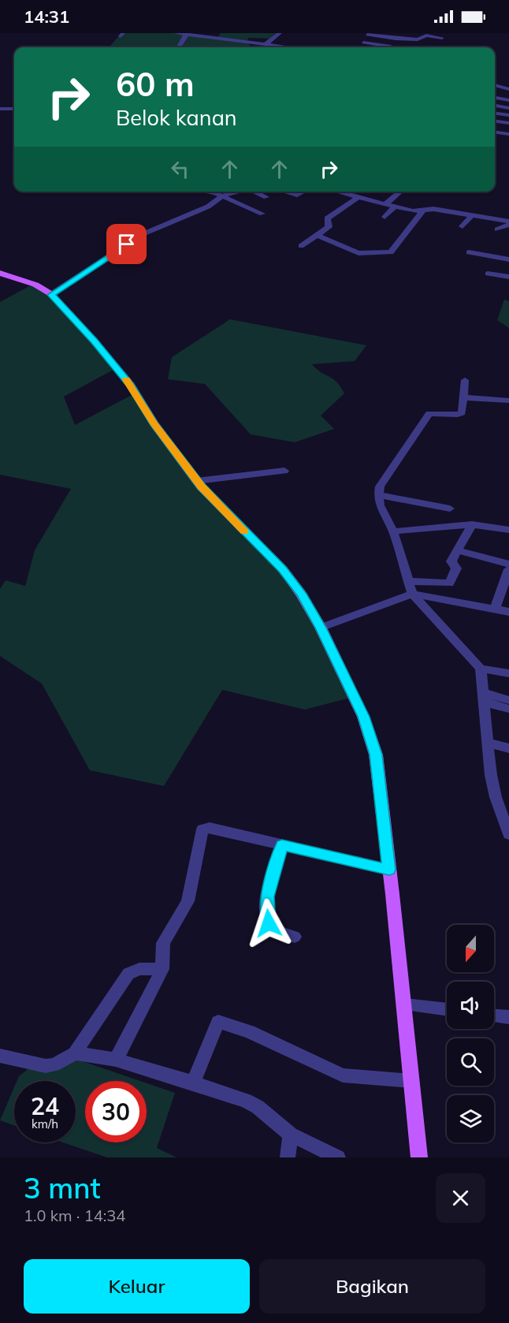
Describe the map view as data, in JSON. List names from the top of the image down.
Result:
{
  "north": "bottom",
  "page": {
    "status": "14:31",
    "turn": ["60 m", "Belok kanan"],
    "speed": "24 km/h",
    "limit": "30",
    "heading": ["3 mnt", "1.0 km · 14:34"],
    "buttons": ["Keluar", "Bagikan"]
  }
}
